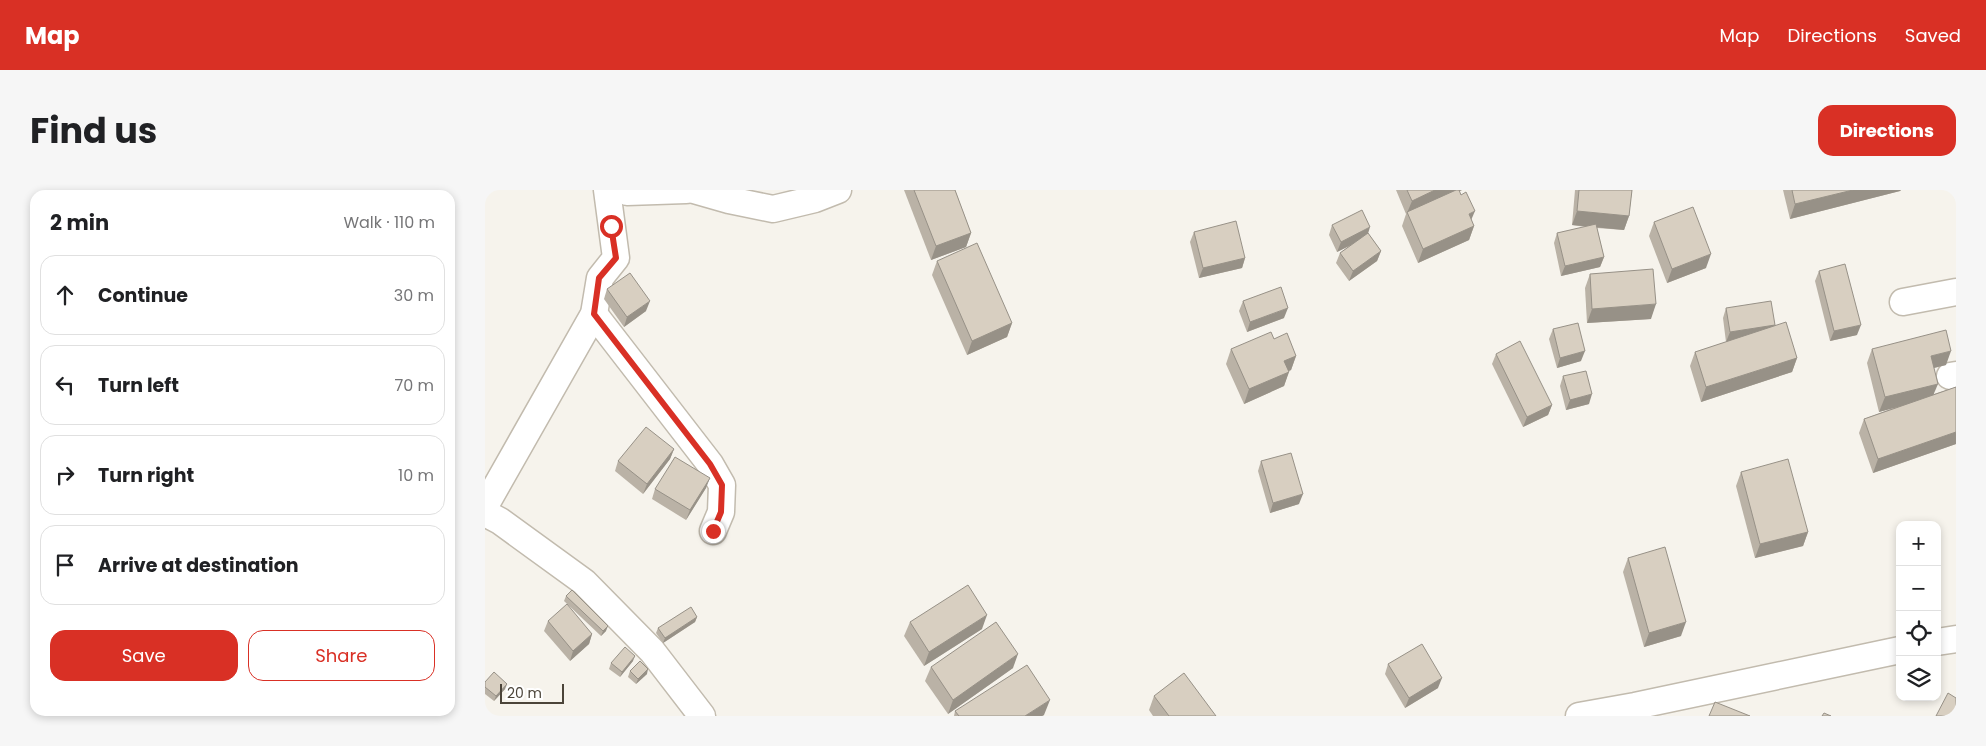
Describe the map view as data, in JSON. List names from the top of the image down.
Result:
{
  "scale_bar": "20 m",
  "page": {
    "header": "Map",
    "nav": ["Map", "Directions", "Saved"],
    "title": "Find us",
    "buttons": [
      "Directions",
      ["Save", "Share"]
    ],
    "heading": ["2 min", "Walk · 110 m"],
    "list": [
      ["Continue", "30 m"],
      ["Turn left", "70 m"],
      ["Turn right", "10 m"],
      "Arrive at destination"
    ],
    "map_buttons": ["+", "−"],
    "scale": "20 m"
  }
}
